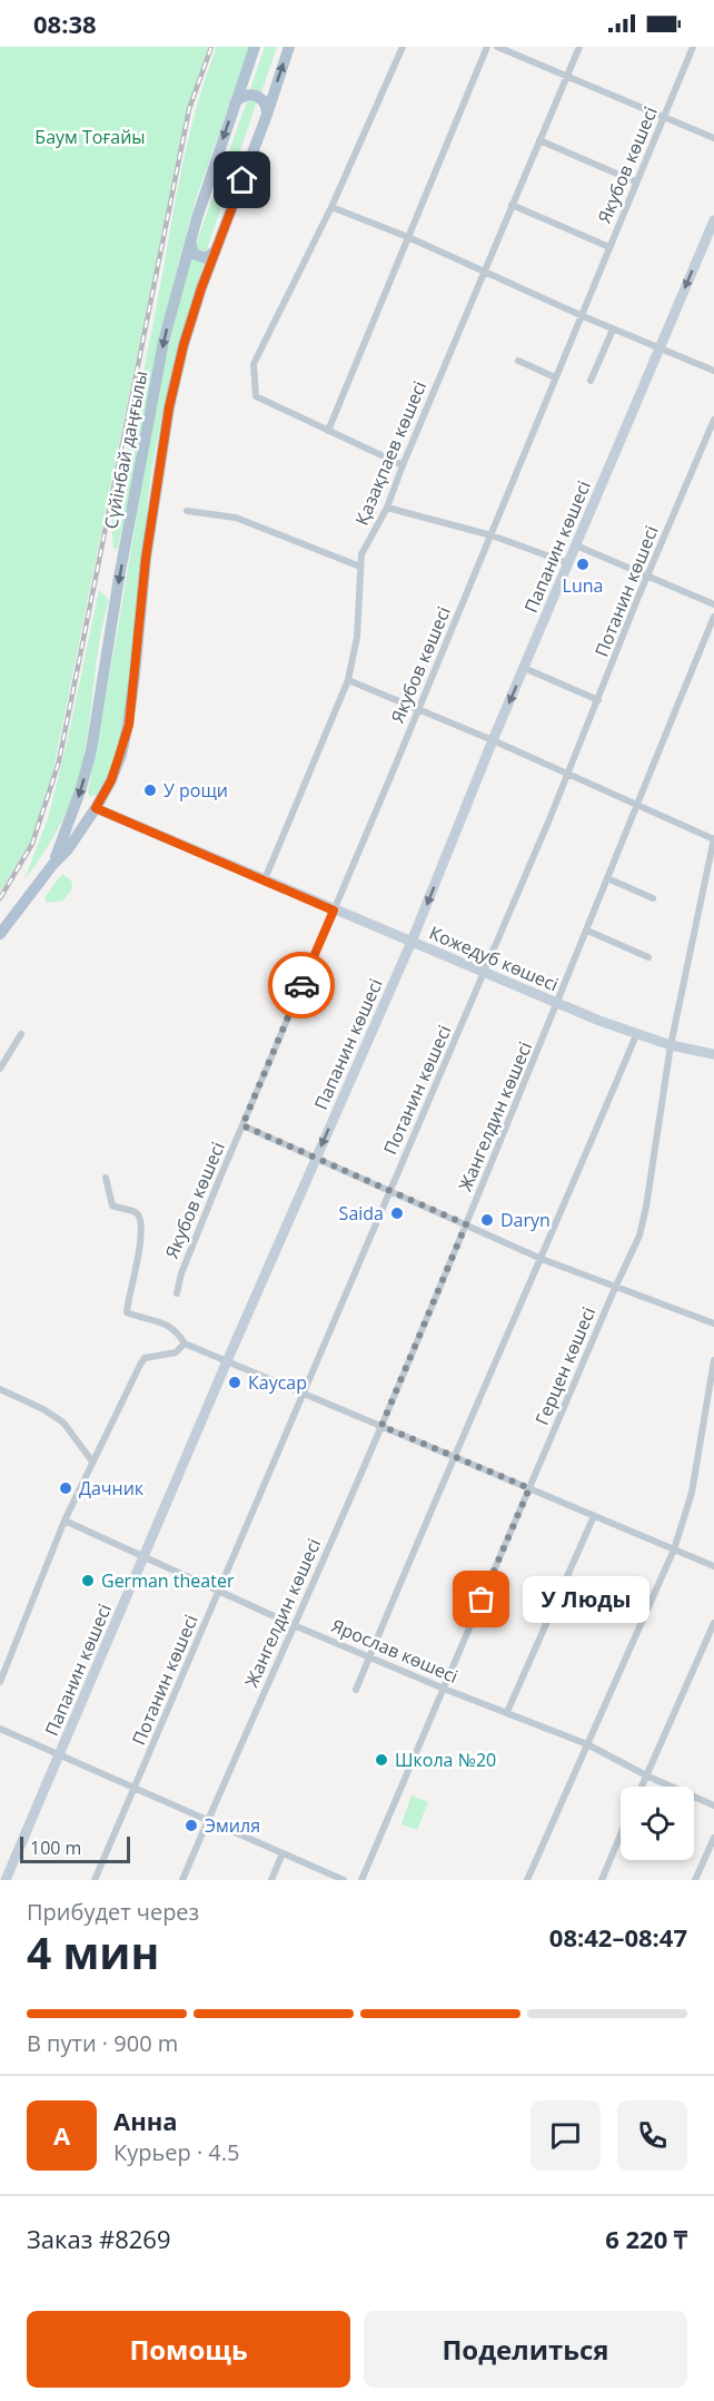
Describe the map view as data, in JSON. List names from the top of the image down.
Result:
{
  "streets": {
    "main road": ["Сүйінбай даңғылы", "Папанин көшесі", "Кожедуб көшесі"],
    "street": [
      "Якубов көшесі",
      "Қазақпаев көшесі",
      "Потанин көшесі",
      "Жангелдин көшесі",
      "Герцен көшесі",
      "Ярослав көшесі"
    ]
  },
  "crossings": [
    ["Якубов көшесі", "Кожедуб көшесі"],
    ["Сүйінбай даңғылы", "Кожедуб көшесі"],
    ["Қазақпаев көшесі", "Кожедуб көшесі"],
    ["Папанин көшесі", "Кожедуб көшесі"],
    ["Папанин көшесі", "Ярослав көшесі"],
    ["Потанин көшесі", "Кожедуб көшесі"],
    ["Потанин көшесі", "Ярослав көшесі"],
    ["Кожедуб көшесі", "Жангелдин көшесі"],
    ["Кожедуб көшесі", "Герцен көшесі"],
    ["Жангелдин көшесі", "Ярослав көшесі"],
    ["Герцен көшесі", "Ярослав көшесі"]
  ],
  "one_way": ["Папанин көшесі"],
  "parks": ["Баум Тоғайы"],
  "places": [
    "Luna",
    "У рощи",
    "Saida",
    "Daryn",
    "Каусар",
    "Дачник",
    "German theater",
    "У Люды",
    "Школа №20",
    "Эмиля"
  ],
  "scale_bar": "100 m",
  "page": {
    "status": "08:38",
    "bubble": "У Люды",
    "scale": "100 m",
    "heading": ["4 мин", "Прибудет через", "08:42–08:47"],
    "panel": [
      "Анна",
      "Курьер · 4.5",
      "Заказ #8269",
      "6 220 ₸"
    ],
    "bar": "В пути · 900 m",
    "round": "А",
    "buttons": ["Помощь", "Поделиться"]
  }
}
